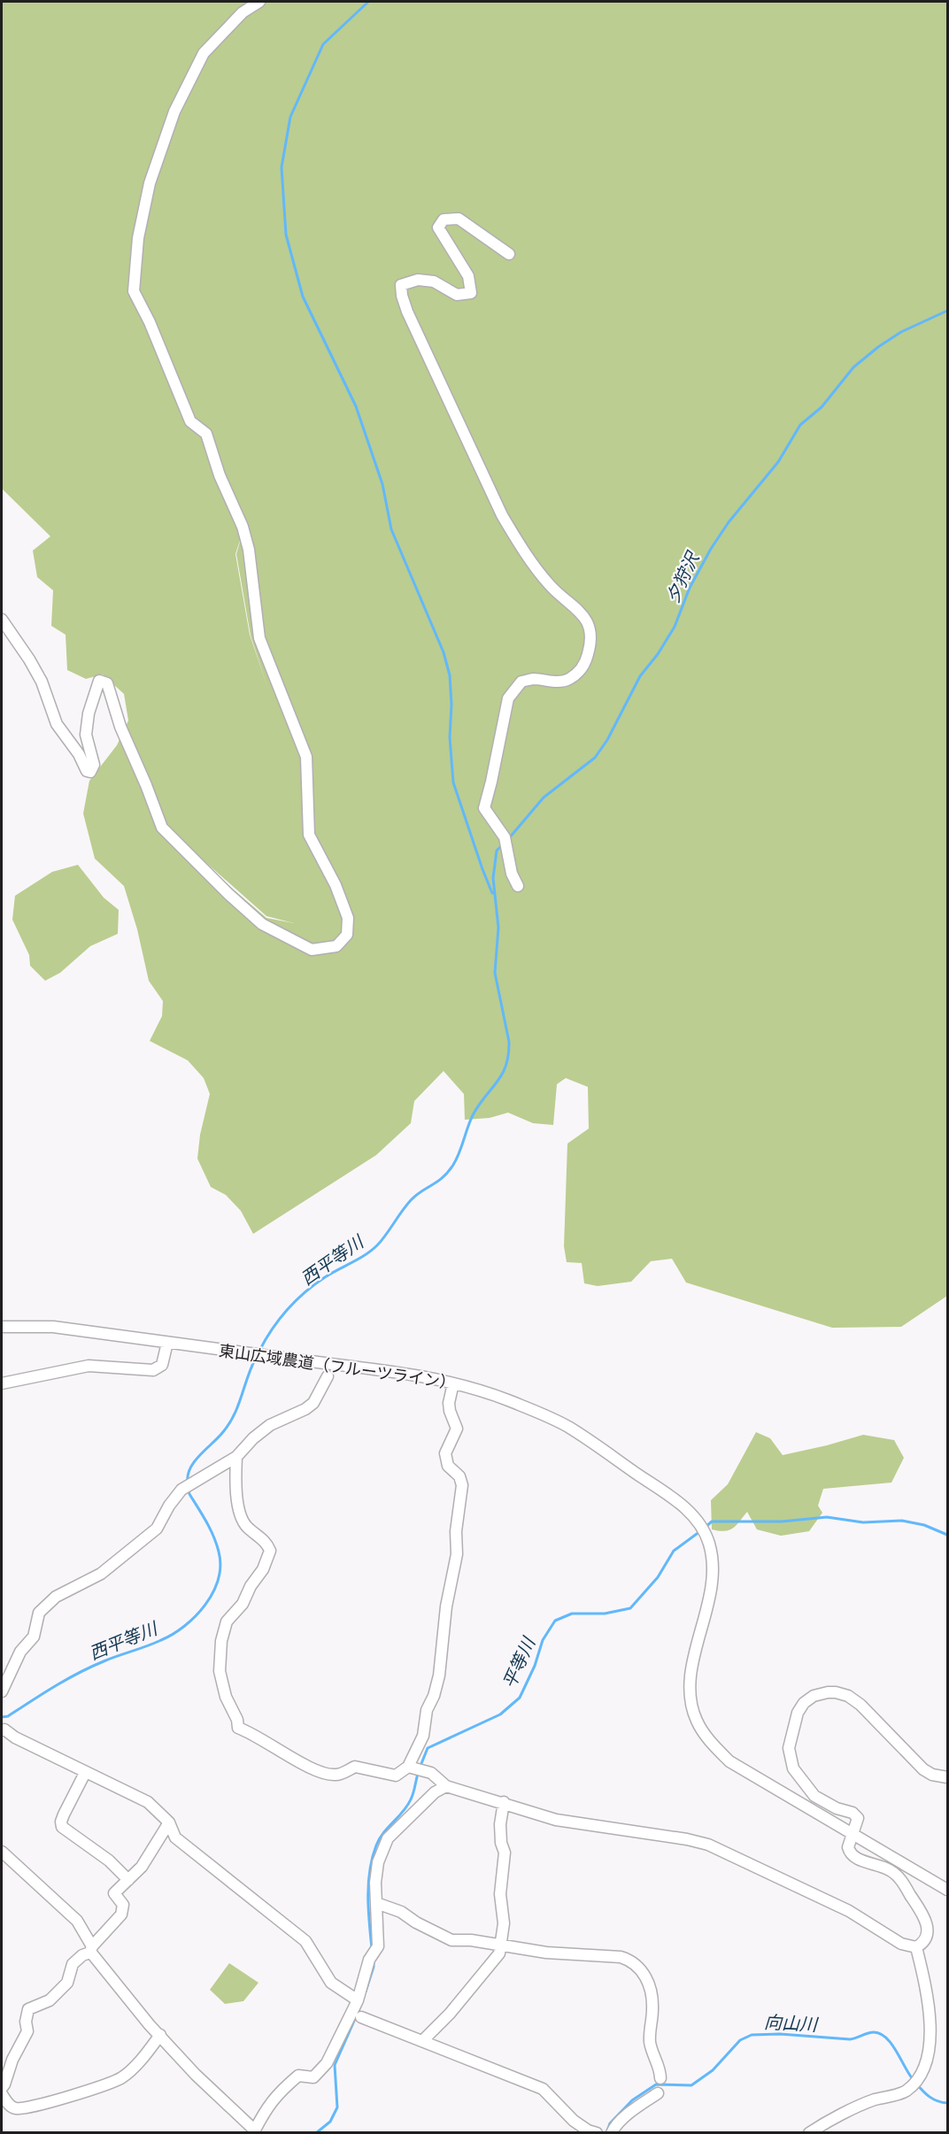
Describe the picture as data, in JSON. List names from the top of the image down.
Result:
{
  "streets": {
    "street": ["東山広域農道（フルーツライン）"]
  },
  "water": [
    "夕狩沢",
    "西平等川",
    "平等川",
    "向山川"
  ]
}
